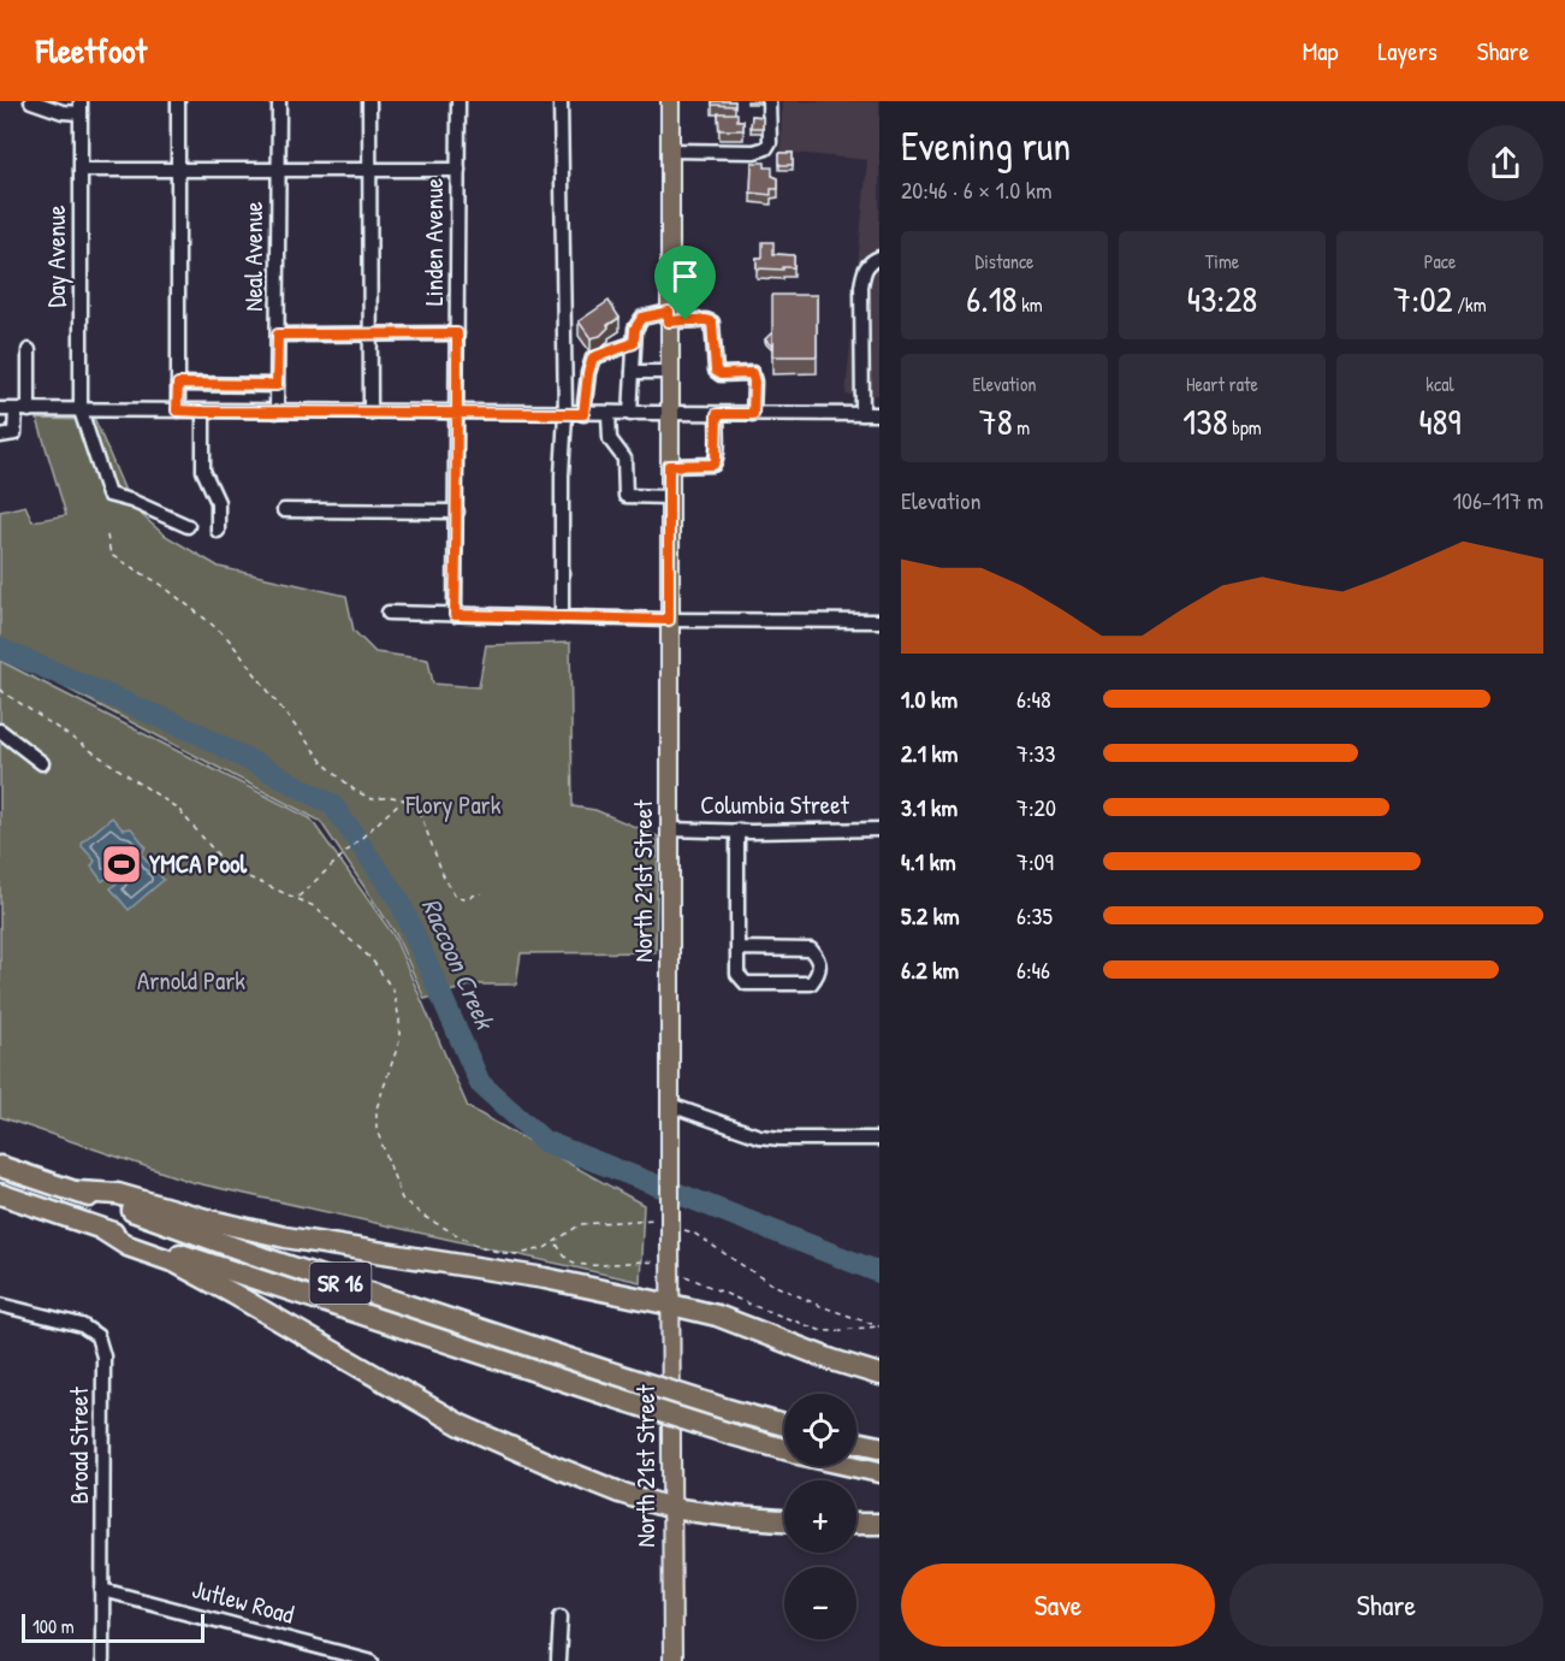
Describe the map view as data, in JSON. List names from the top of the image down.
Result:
{
  "streets": {
    "highway": ["SR 16"],
    "main road": ["North 21st Street"],
    "street": [
      "Linden Avenue",
      "Day Avenue",
      "Neal Avenue",
      "Columbia Street",
      "Broad Street",
      "Jutlew Road"
    ]
  },
  "crossings": [
    ["Columbia Street", "North 21st Street"],
    ["Broad Street", "Jutlew Road"]
  ],
  "water": ["Raccoon Creek"],
  "parks": ["Flory Park", "Arnold Park"],
  "places": {
    "sports": ["YMCA Pool"]
  },
  "scale_bar": "100 m",
  "page": {
    "header": "Fleetfoot",
    "nav": ["Map", "Layers", "Share"],
    "heading": ["Evening run", "20:46 · 6 × 1.0 km"],
    "stats": [
      ["Distance", "6.18 km"],
      ["Time", "43:28"],
      ["Pace", "7:02 /km"],
      ["Elevation", "78 m"],
      ["Heart rate", "138 bpm"],
      ["kcal", "489"]
    ],
    "chart": ["Elevation", "106–117 m"],
    "list": [
      {
        "name": "1.0 km",
        "note": "6:48"
      },
      {
        "name": "2.1 km",
        "note": "7:33"
      },
      {
        "name": "3.1 km",
        "note": "7:20"
      },
      {
        "name": "4.1 km",
        "note": "7:09"
      },
      {
        "name": "5.2 km",
        "note": "6:35"
      },
      {
        "name": "6.2 km",
        "note": "6:46"
      }
    ],
    "map_buttons": ["+", "−"],
    "buttons": ["Save", "Share"],
    "scale": "100 m"
  }
}
